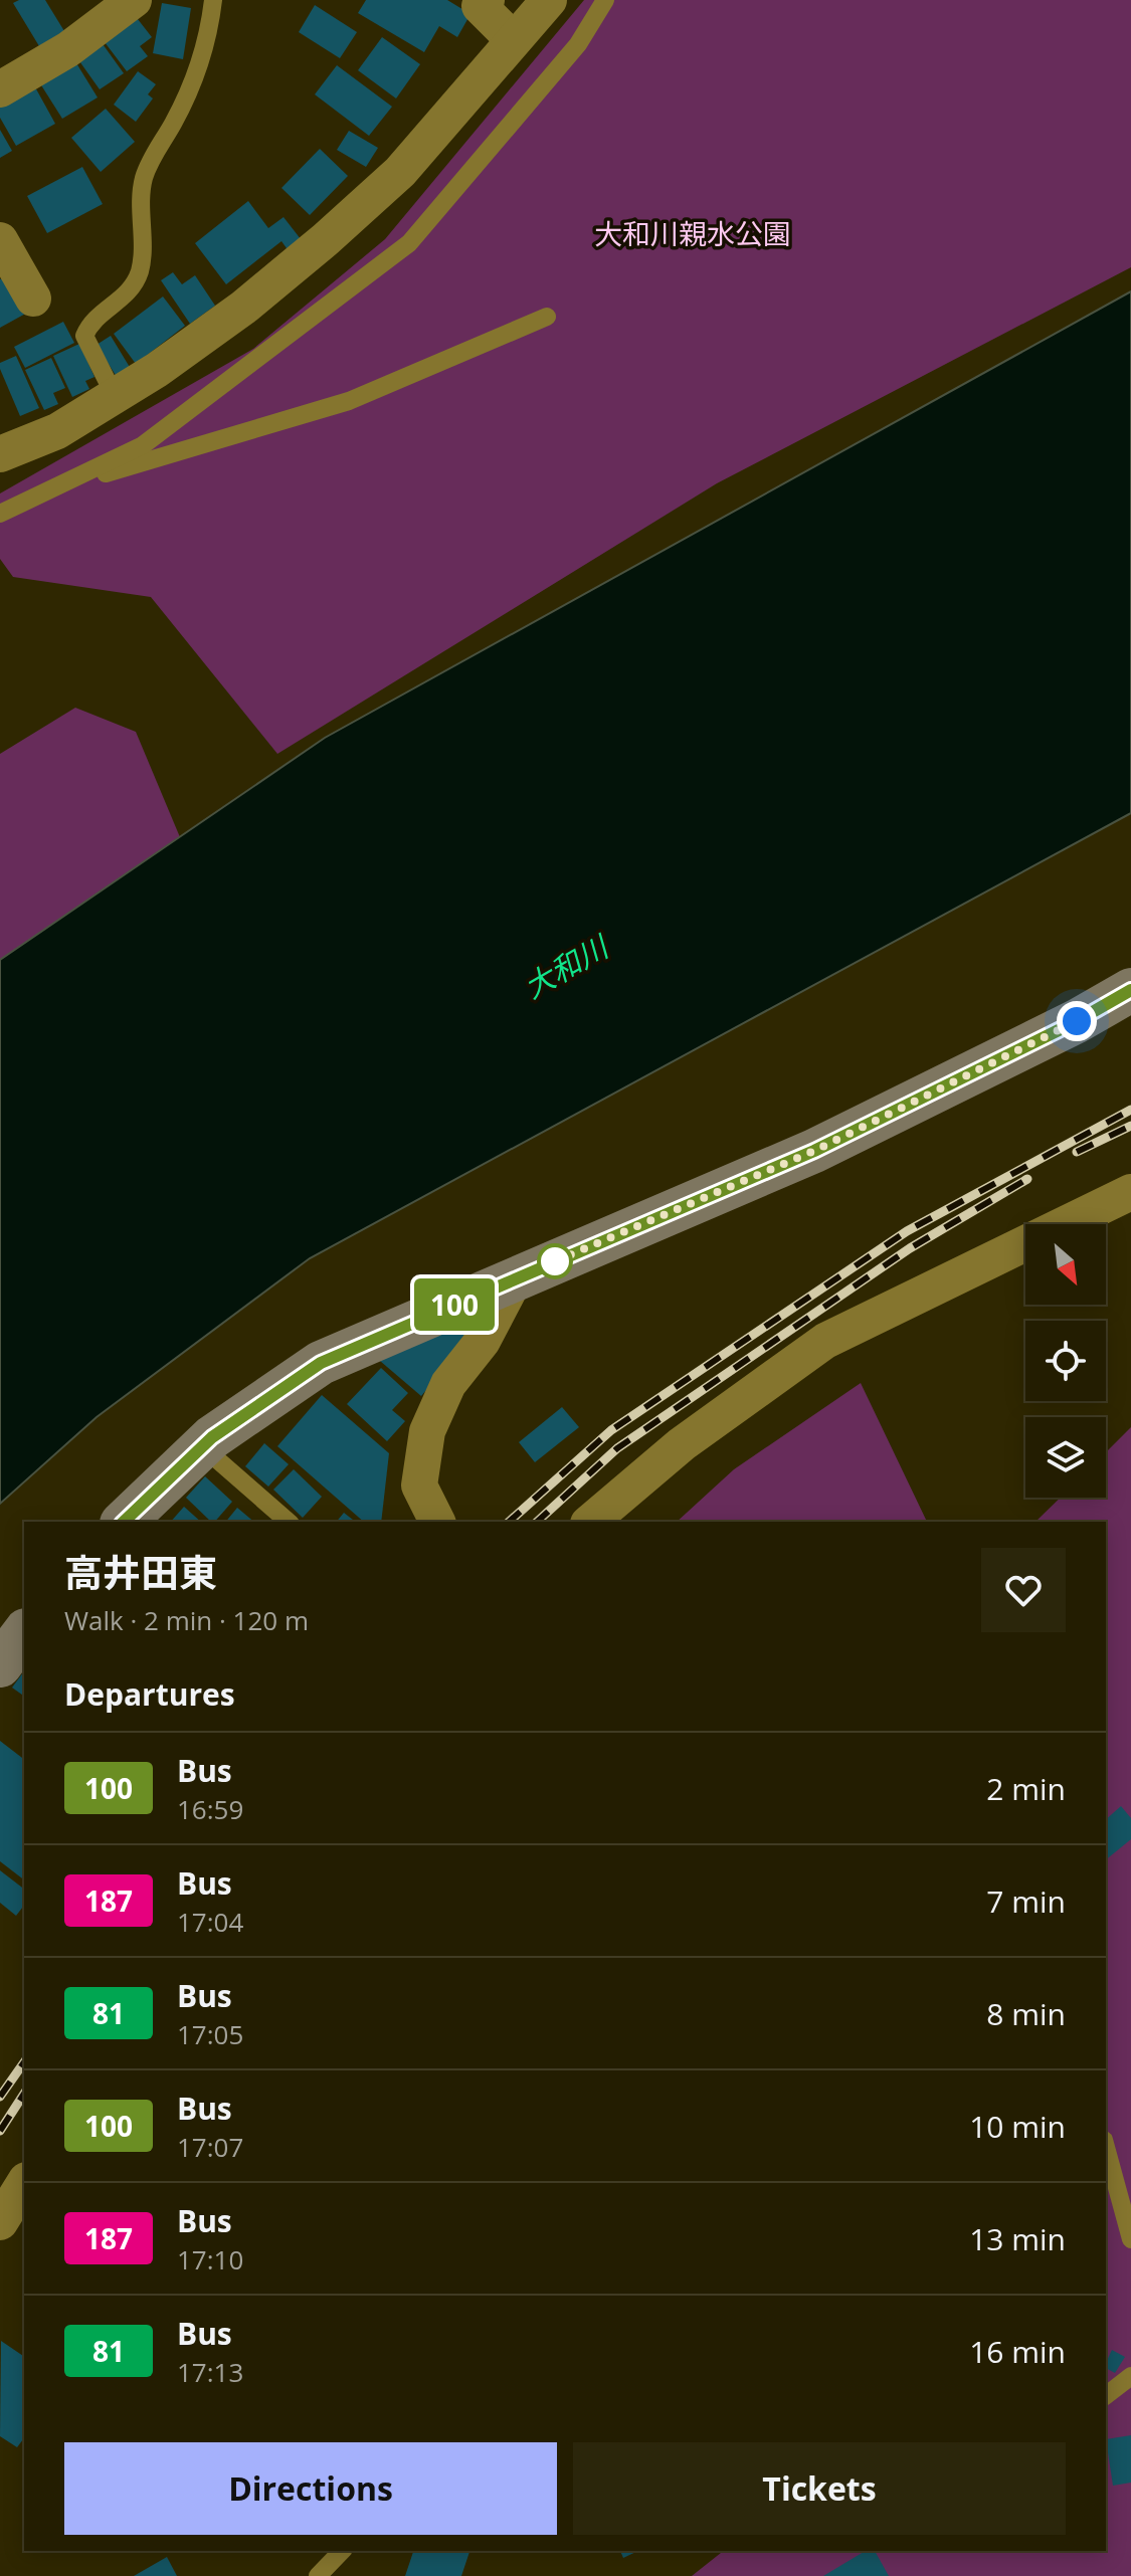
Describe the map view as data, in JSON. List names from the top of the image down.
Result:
{
  "water": ["大和川"],
  "parks": ["大和川親水公園"],
  "lines": ["bus line 100"],
  "north": "bottom right",
  "page": {
    "on_map": "100",
    "heading": [
      ["高井田東", "Walk · 2 min · 120 m"],
      "Departures"
    ],
    "list": [
      {
        "mark": "100",
        "name": "Bus",
        "note": "16:59",
        "value": "2 min"
      },
      {
        "mark": "187",
        "name": "Bus",
        "note": "17:04",
        "value": "7 min"
      },
      {
        "mark": "81",
        "name": "Bus",
        "note": "17:05",
        "value": "8 min"
      },
      {
        "mark": "100",
        "name": "Bus",
        "note": "17:07",
        "value": "10 min"
      },
      {
        "mark": "187",
        "name": "Bus",
        "note": "17:10",
        "value": "13 min"
      },
      {
        "mark": "81",
        "name": "Bus",
        "note": "17:13",
        "value": "16 min"
      }
    ],
    "buttons": ["Directions", "Tickets"]
  }
}
